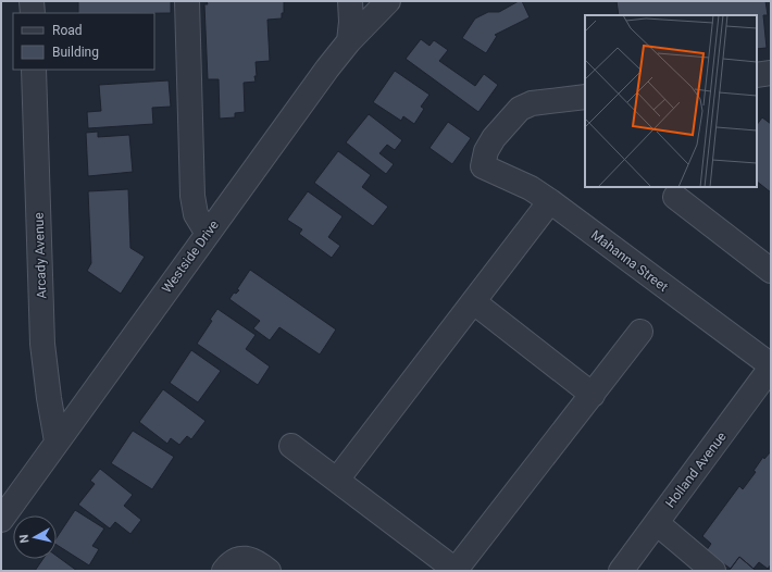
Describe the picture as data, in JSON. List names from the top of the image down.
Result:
{
  "streets": {
    "street": [
      "Arcady Avenue",
      "Westside Drive",
      "Mahanna Street",
      "Holland Avenue"
    ]
  },
  "crossings": [
    ["Arcady Avenue", "Westside Drive"],
    ["Mahanna Street", "Holland Avenue"]
  ],
  "legend": ["Road", "Building"],
  "north": "left"
}
